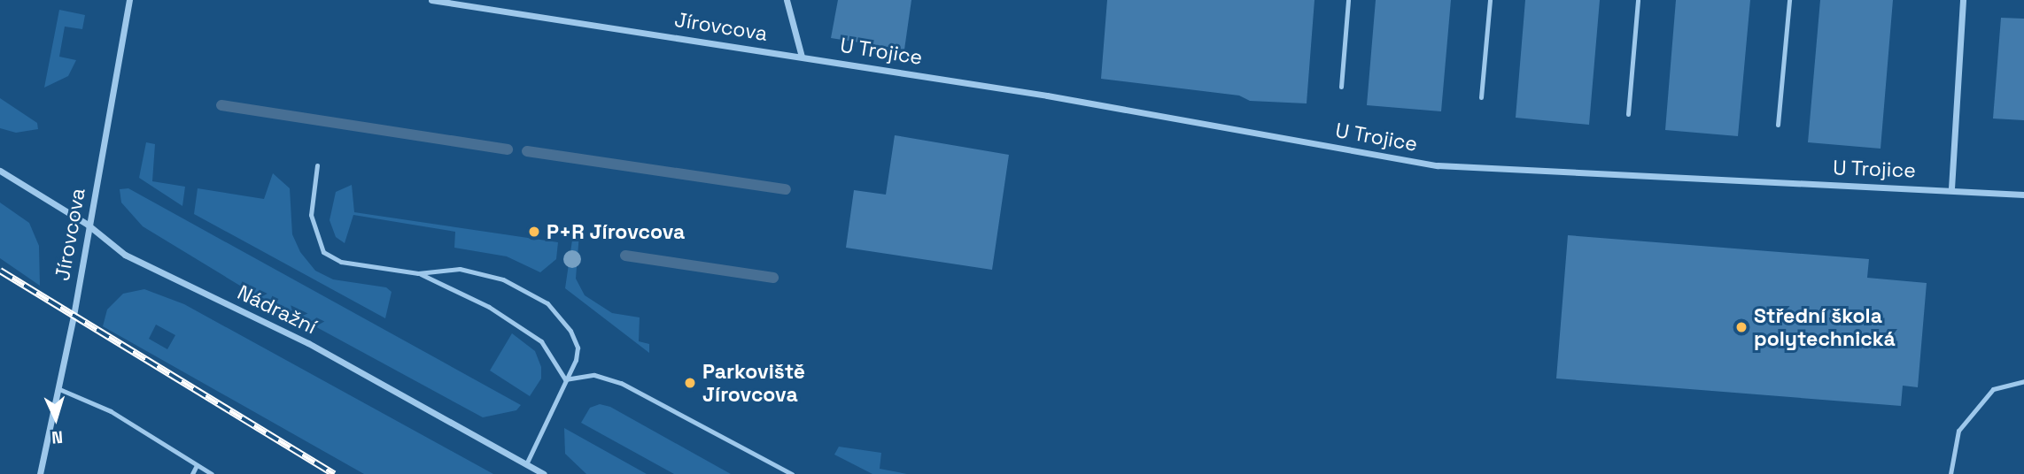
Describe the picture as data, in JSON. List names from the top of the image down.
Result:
{
  "streets": {
    "street": ["Jírovcova", "U Trojice", "Nádražní"]
  },
  "crossings": [
    ["Jírovcova", "U Trojice"],
    ["Jírovcova", "Nádražní"]
  ],
  "places": ["P+R Jírovcova", "Střední škola polytechnická", "Parkoviště Jírovcova"],
  "north": "bottom"
}
